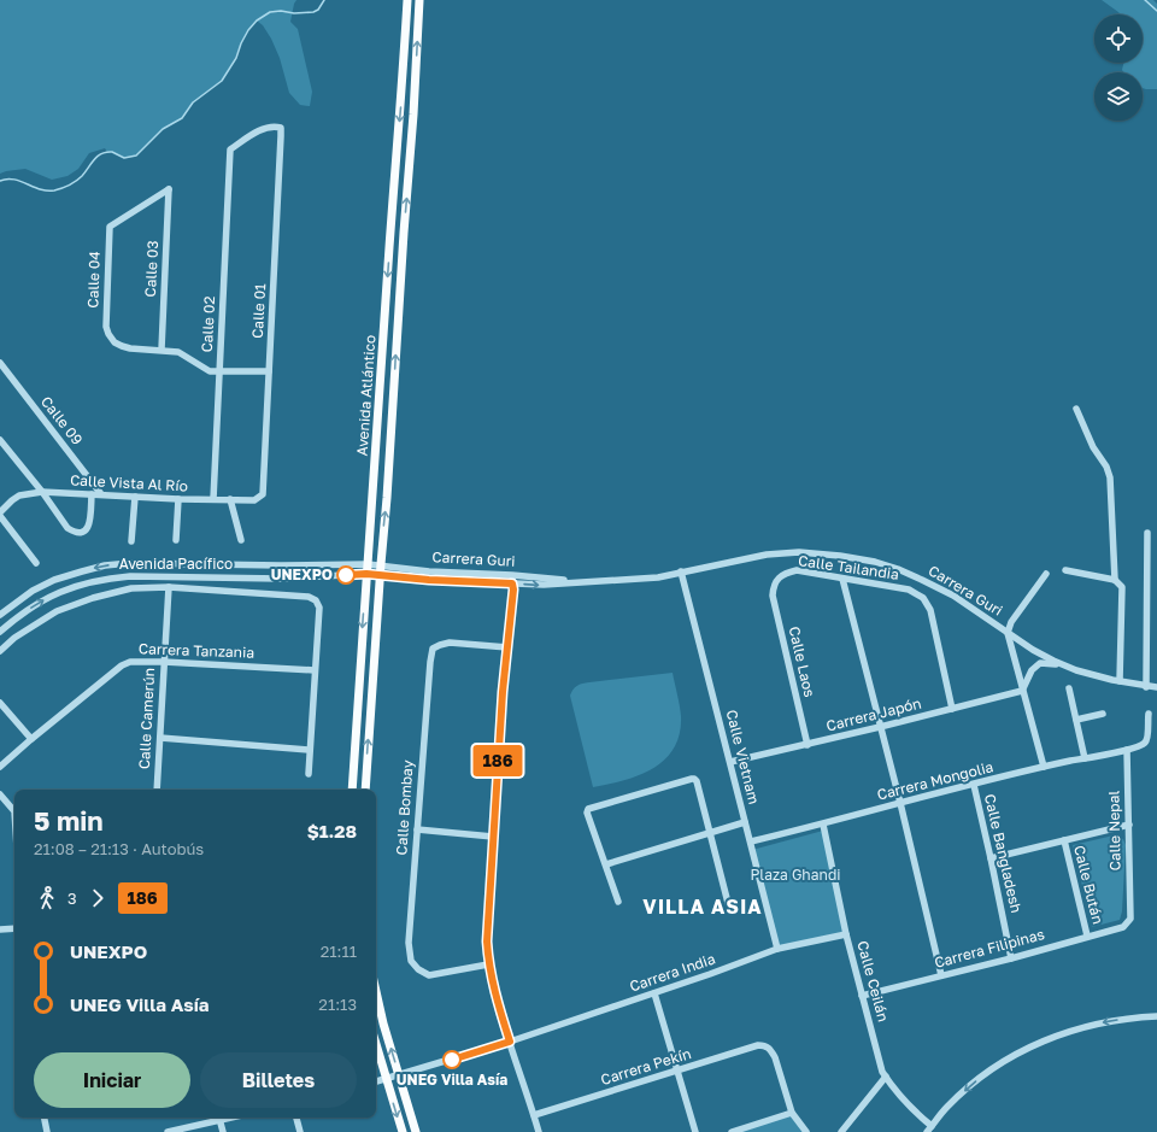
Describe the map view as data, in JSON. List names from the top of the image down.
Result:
{
  "streets": {
    "main road": ["Avenida Atlántico"],
    "street": [
      "Calle 03",
      "Calle 04",
      "Calle 01",
      "Calle 02",
      "Calle 09",
      "Calle Vista Al Río",
      "Carrera Guri",
      "Avenida Pacífico",
      "Calle Tailandia",
      "Carrera Tanzania",
      "Calle Laos",
      "Carrera Japón",
      "Calle Camerún",
      "Calle Vietnam",
      "Carrera Mongolia",
      "Calle Bombay",
      "Calle Nepal",
      "Calle Bangladesh",
      "Calle Bután",
      "Carrera Filipinas",
      "Carrera India",
      "Calle Ceilán",
      "Carrera Pekín"
    ]
  },
  "crossings": [
    ["Calle 03", "Calle 04"],
    ["Calle 01", "Calle 02"],
    ["Calle 01", "Calle Vista Al Río"],
    ["Calle 02", "Calle Vista Al Río"],
    ["Avenida Atlántico", "Carrera Guri"],
    ["Avenida Atlántico", "Avenida Pacífico"],
    ["Calle 09", "Calle Vista Al Río"],
    ["Carrera Guri", "Avenida Pacífico"],
    ["Carrera Guri", "Calle Vietnam"],
    ["Calle Tailandia", "Calle Laos"],
    ["Calle Tailandia", "Carrera Japón"],
    ["Carrera Tanzania", "Calle Camerún"],
    ["Calle Laos", "Carrera Japón"],
    ["Carrera Japón", "Calle Vietnam"],
    ["Calle Vietnam", "Carrera Mongolia"],
    ["Calle Vietnam", "Carrera India"],
    ["Carrera Mongolia", "Calle Nepal"],
    ["Carrera Mongolia", "Calle Bangladesh"],
    ["Carrera Mongolia", "Calle Ceilán"],
    ["Calle Nepal", "Carrera Filipinas"],
    ["Calle Bangladesh", "Carrera Filipinas"],
    ["Calle Bután", "Carrera Filipinas"],
    ["Carrera Filipinas", "Calle Ceilán"],
    ["Carrera India", "Calle Ceilán"]
  ],
  "districts": ["VILLA ASIA"],
  "parks": ["Plaza Ghandi"],
  "places": ["UNEXPO", "UNEG Villa Asía"],
  "lines": ["bus line 186"],
  "page": {
    "on_map": "186",
    "heading": ["5 min", "21:08 – 21:13 · Autobús", "$1.28"],
    "legs": ["3", "186"],
    "list": [
      {
        "name": "UNEXPO",
        "value": "21:11"
      },
      {
        "name": "UNEG Villa Asía",
        "value": "21:13"
      }
    ],
    "buttons": ["Iniciar", "Billetes"]
  }
}
